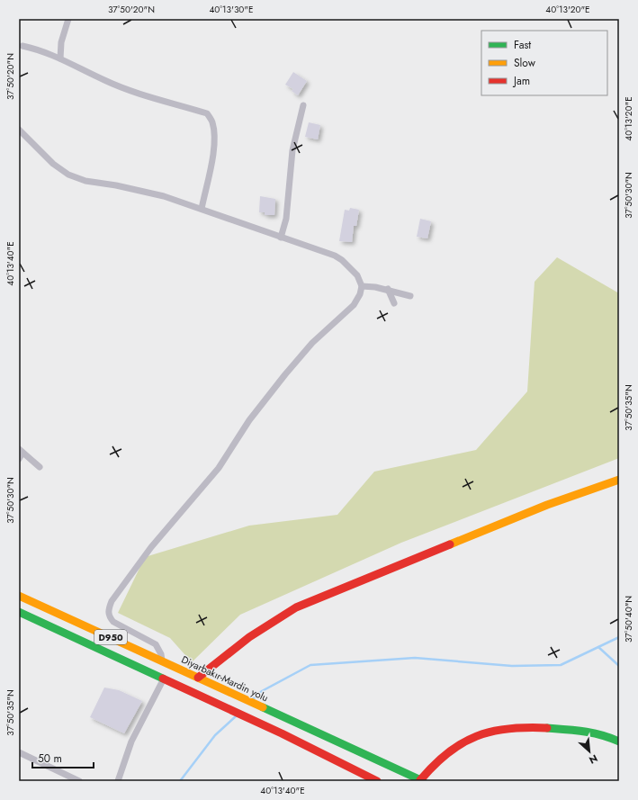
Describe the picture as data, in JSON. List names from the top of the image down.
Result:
{
  "streets": {
    "main road": ["D950", "Diyarbakır-Mardin yolu"]
  },
  "legend": ["Fast", "Slow", "Jam"],
  "scale_bar": "50 m",
  "north": "bottom right",
  "coordinates": [
    "37°50'20\"N",
    "40°13'30\"E",
    "40°13'20\"E",
    "37°50'30\"N",
    "40°13'40\"E",
    "37°50'35\"N",
    "37°50'40\"N"
  ]
}
